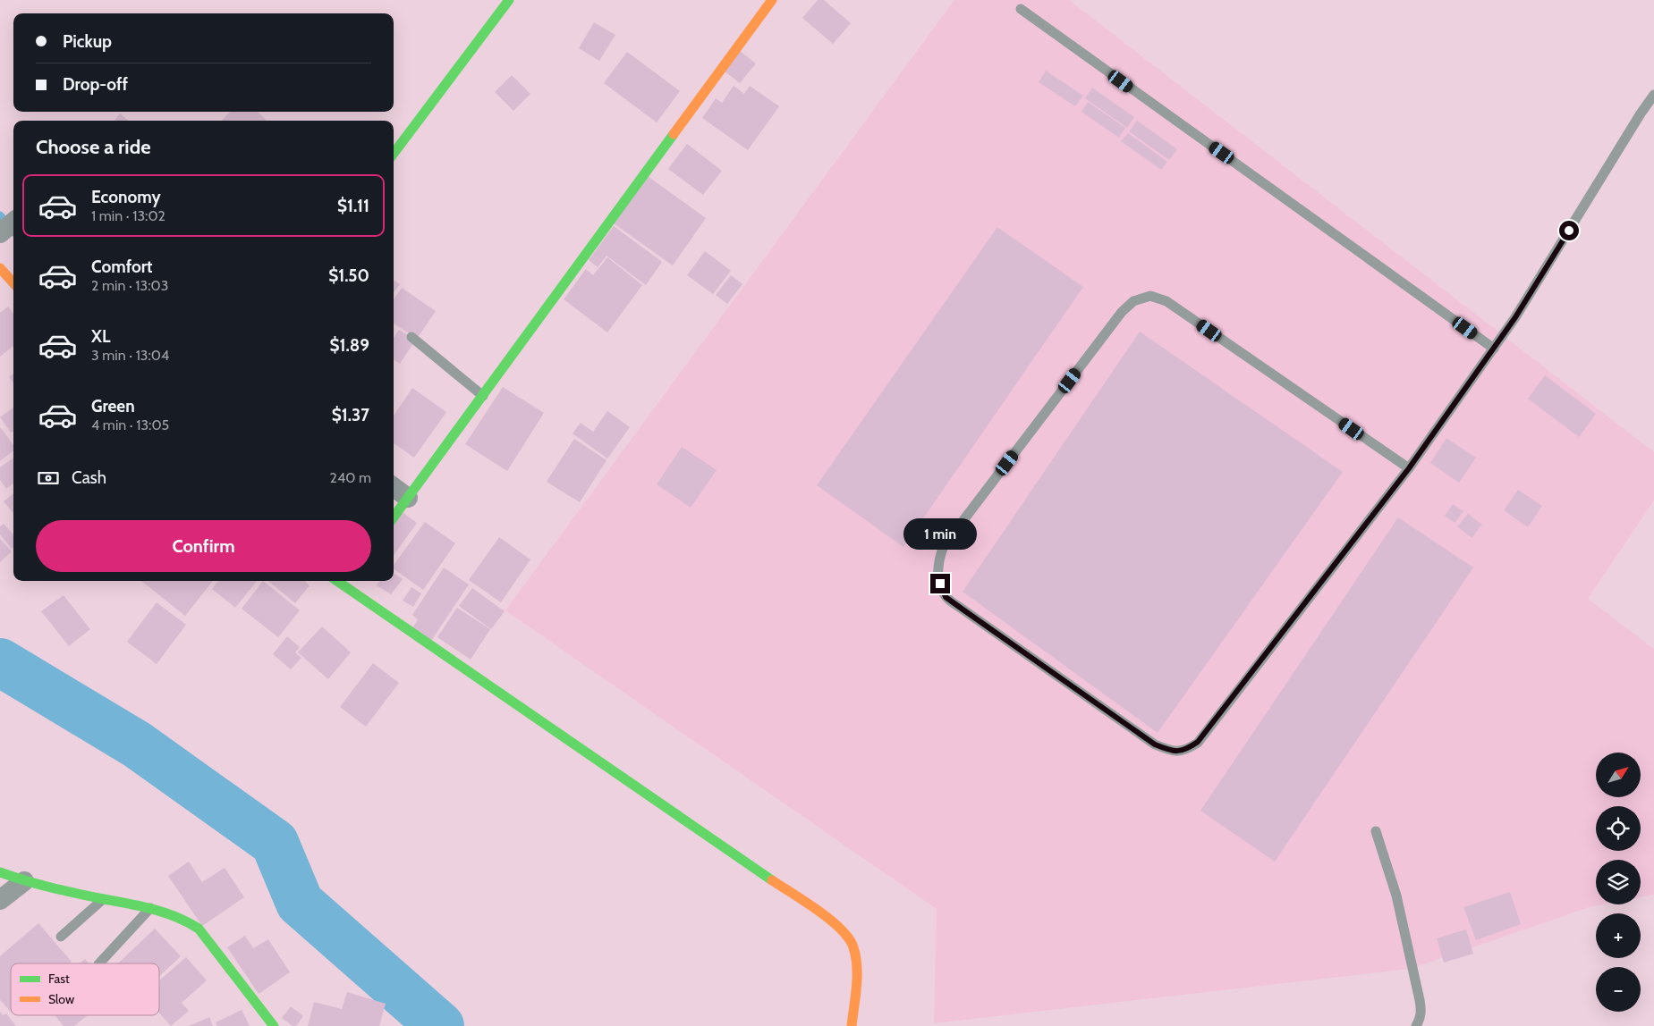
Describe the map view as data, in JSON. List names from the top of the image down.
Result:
{
  "legend": ["Fast", "Slow"],
  "north": "top right",
  "page": {
    "banner": ["Pickup", "Drop-off"],
    "heading": "Choose a ride",
    "list": [
      {
        "name": "Economy",
        "note": "1 min · 13:02",
        "value": "$1.11"
      },
      {
        "name": "Comfort",
        "note": "2 min · 13:03",
        "value": "$1.50"
      },
      {
        "name": "XL",
        "note": "3 min · 13:04",
        "value": "$1.89"
      },
      {
        "name": "Green",
        "note": "4 min · 13:05",
        "value": "$1.37"
      }
    ],
    "pay": ["Cash", "240 m"],
    "buttons": "Confirm",
    "bubble": "1 min",
    "map_buttons": ["+", "−"]
  }
}
